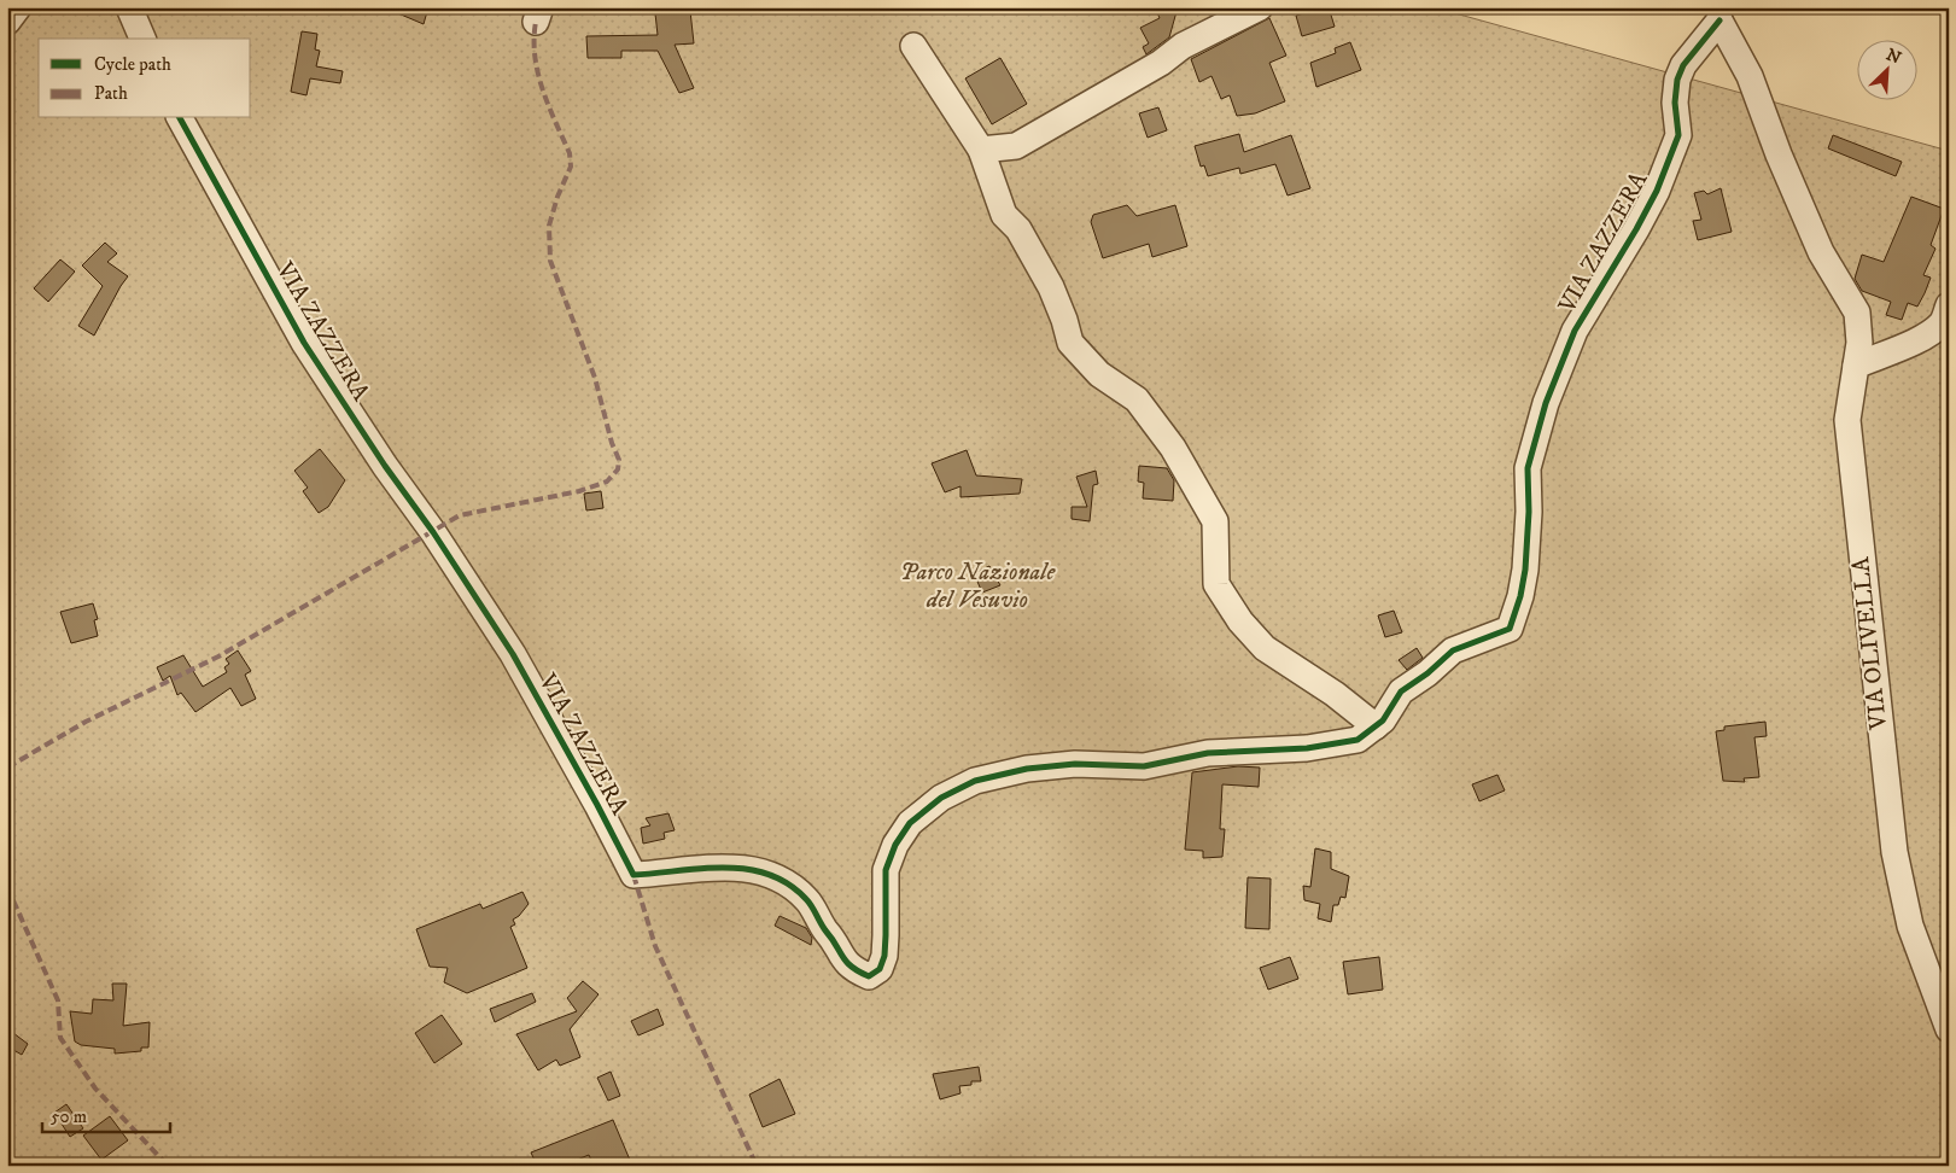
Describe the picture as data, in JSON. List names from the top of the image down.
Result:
{
  "streets": {
    "street": ["VIA ZAZZERA", "VIA OLIVELLA"]
  },
  "crossings": [
    ["VIA ZAZZERA", "VIA OLIVELLA"]
  ],
  "parks": ["Parco Nazionale del Vesuvio"],
  "legend": ["Cycle path", "Path"],
  "scale_bar": "50 m",
  "north": "top right"
}
